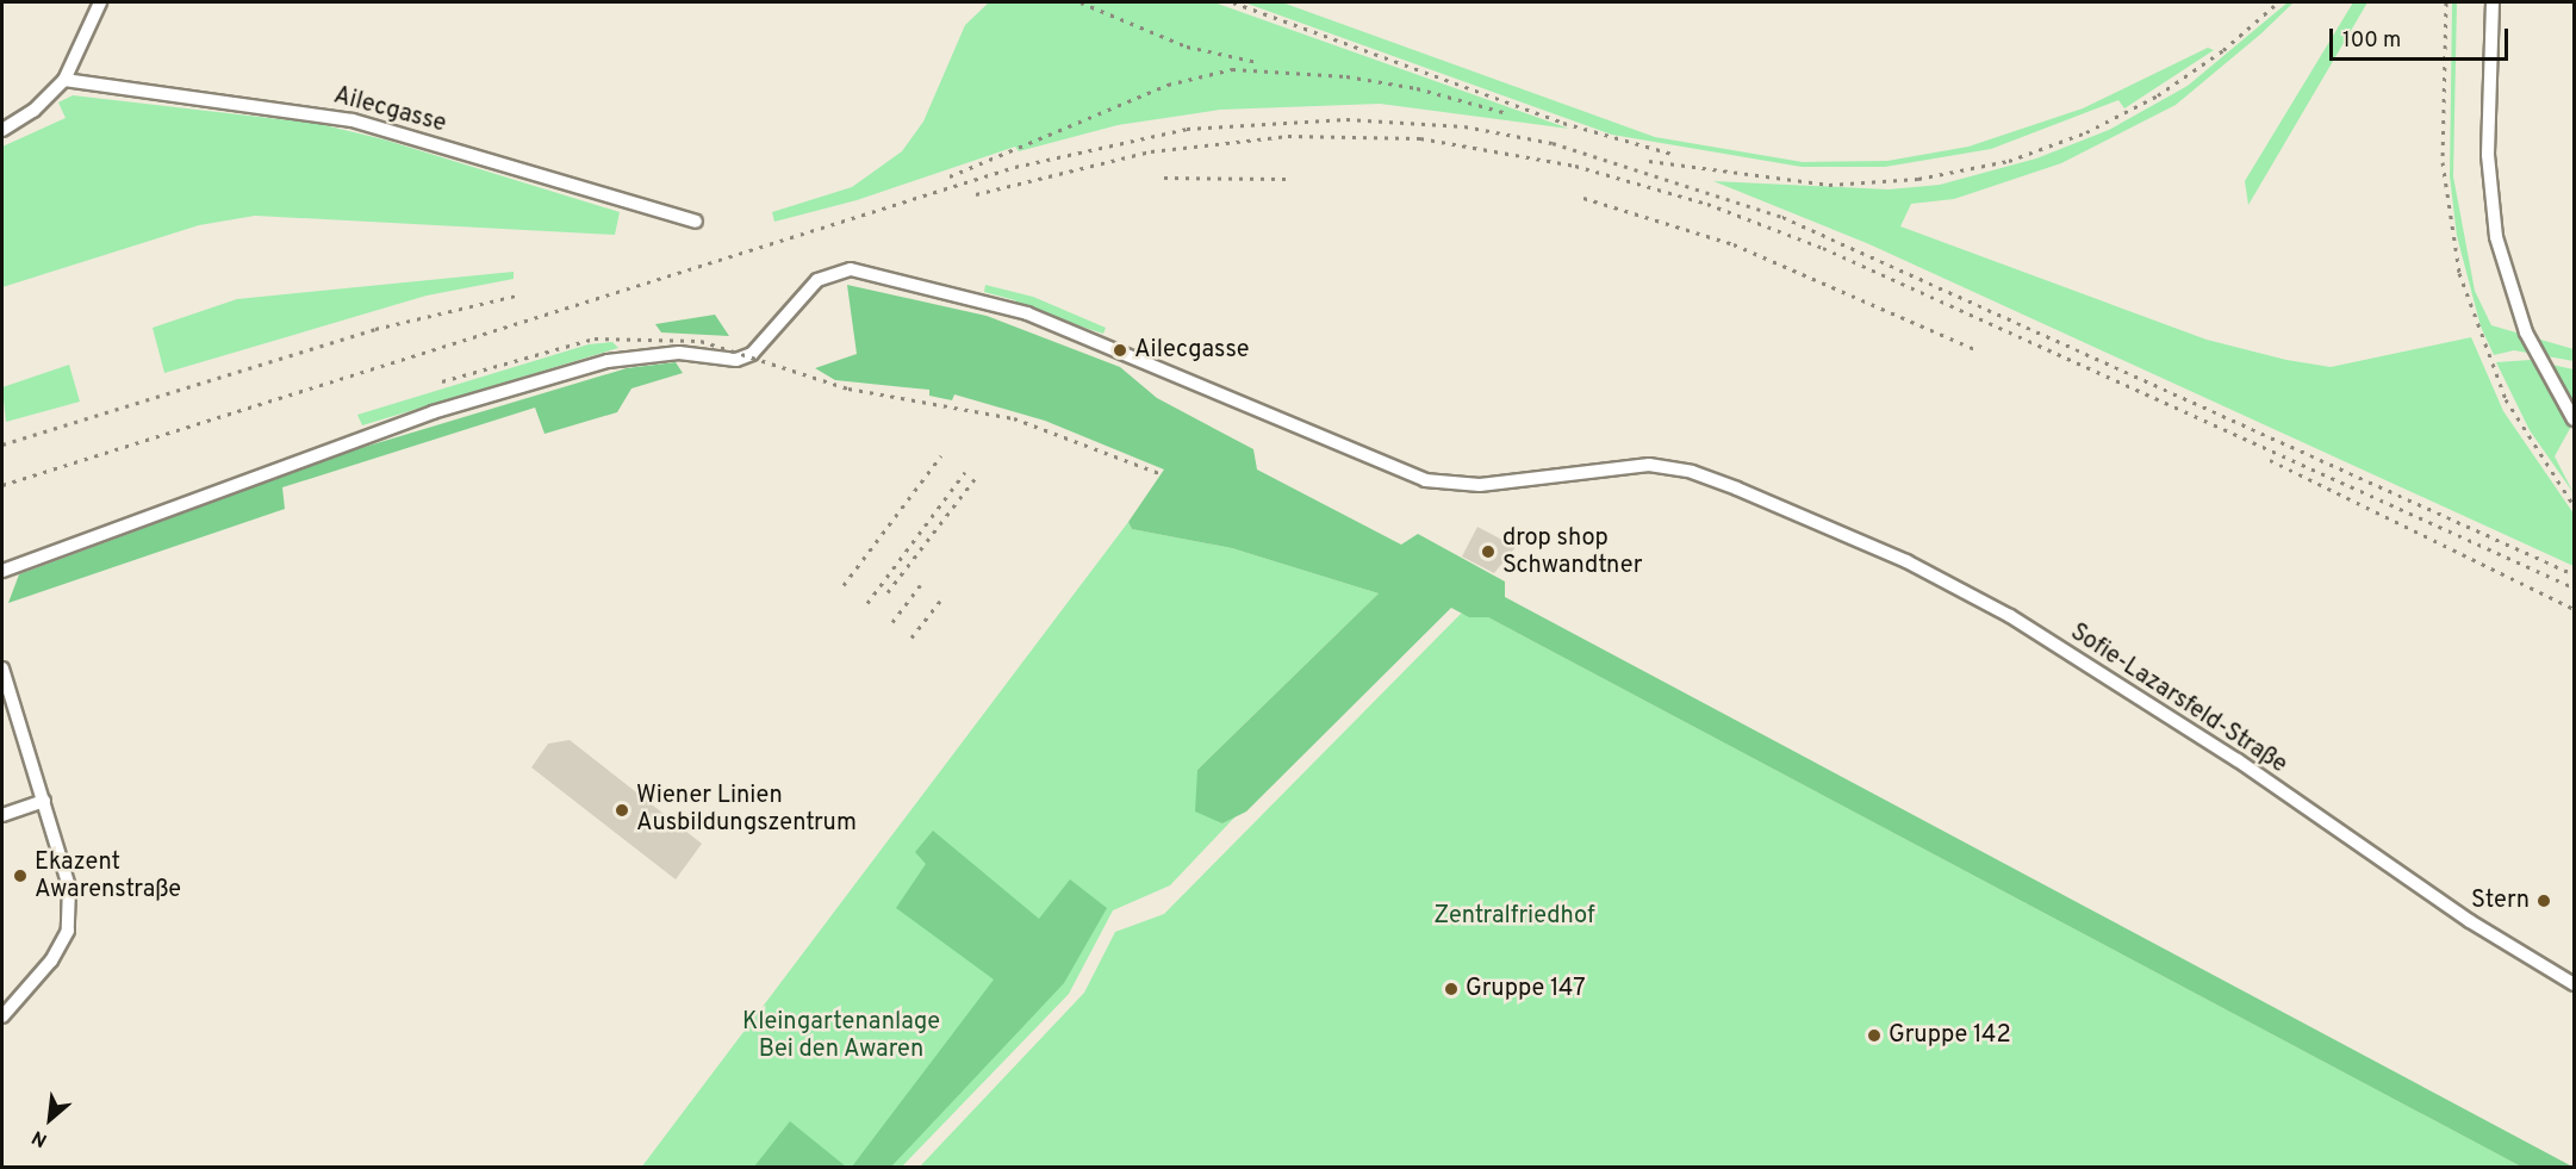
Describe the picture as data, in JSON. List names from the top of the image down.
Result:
{
  "streets": {
    "street": ["Ailecgasse", "Sofie-Lazarsfeld-Straße"]
  },
  "parks": ["Zentralfriedhof", "Kleingartenanlage Bei den Awaren"],
  "places": [
    "Ailecgasse",
    "drop shop Schwandtner",
    "Wiener Linien Ausbildungszentrum",
    "Ekazent Awarenstraße",
    "Stern",
    "Gruppe 147",
    "Gruppe 142"
  ],
  "scale_bar": "100 m",
  "north": "bottom left"
}
